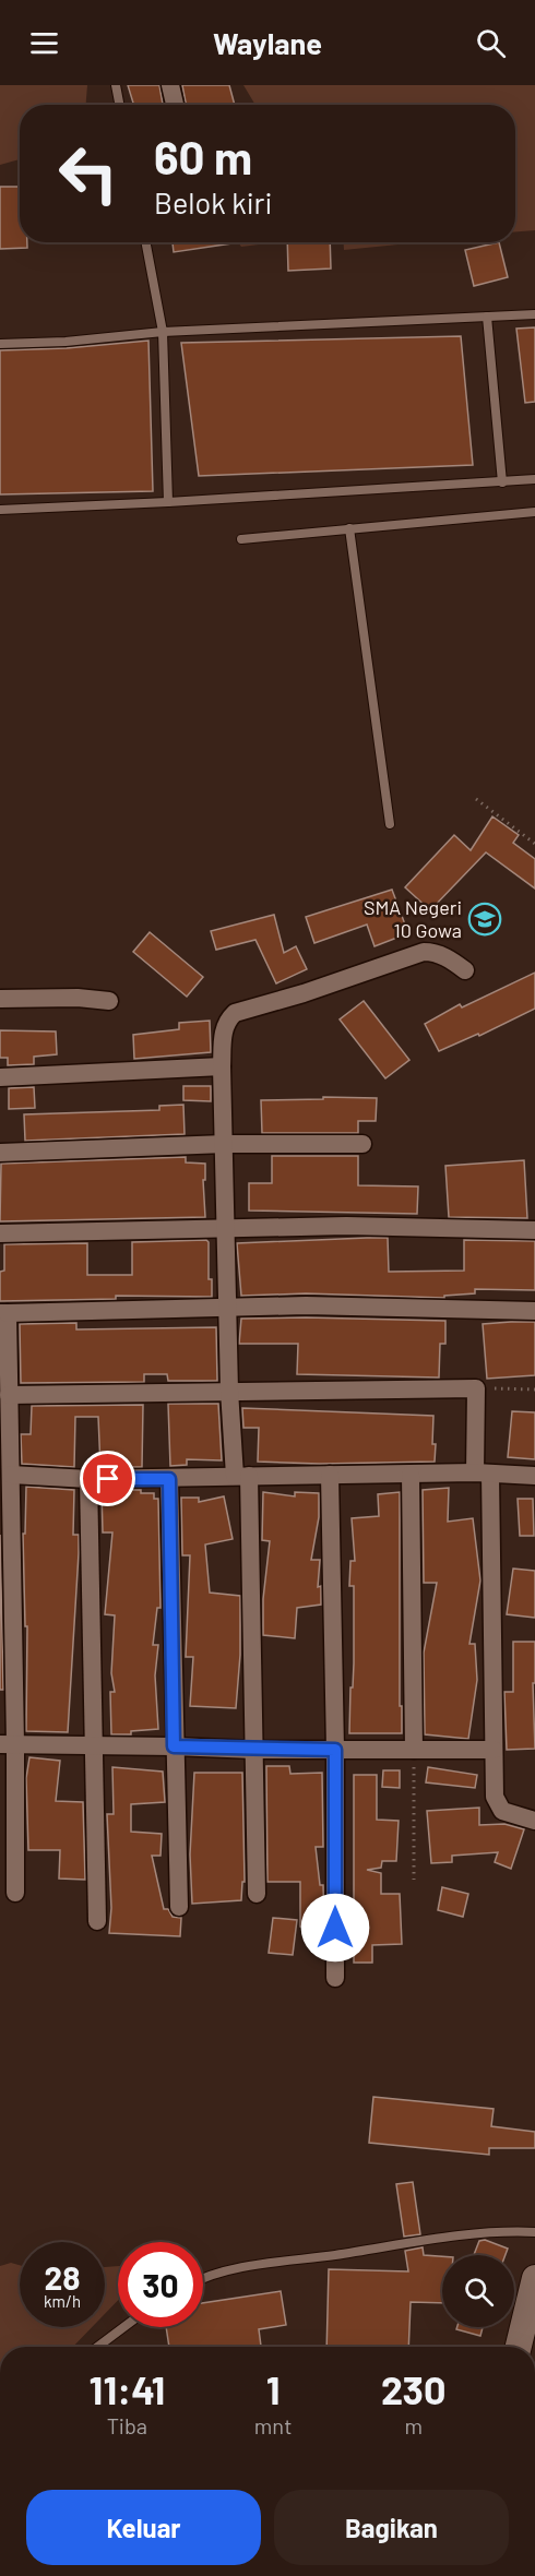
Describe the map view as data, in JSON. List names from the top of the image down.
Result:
{
  "places": {
    "school or university": ["SMA Negeri 10 Gowa"]
  },
  "page": {
    "header": "Waylane",
    "turn": ["60 m", "Belok kiri"],
    "speed": "28 km/h",
    "limit": "30",
    "eta": [
      "11:41",
      "Tiba",
      "1",
      "mnt",
      "230",
      "m"
    ],
    "buttons": ["Keluar", "Bagikan"]
  }
}
